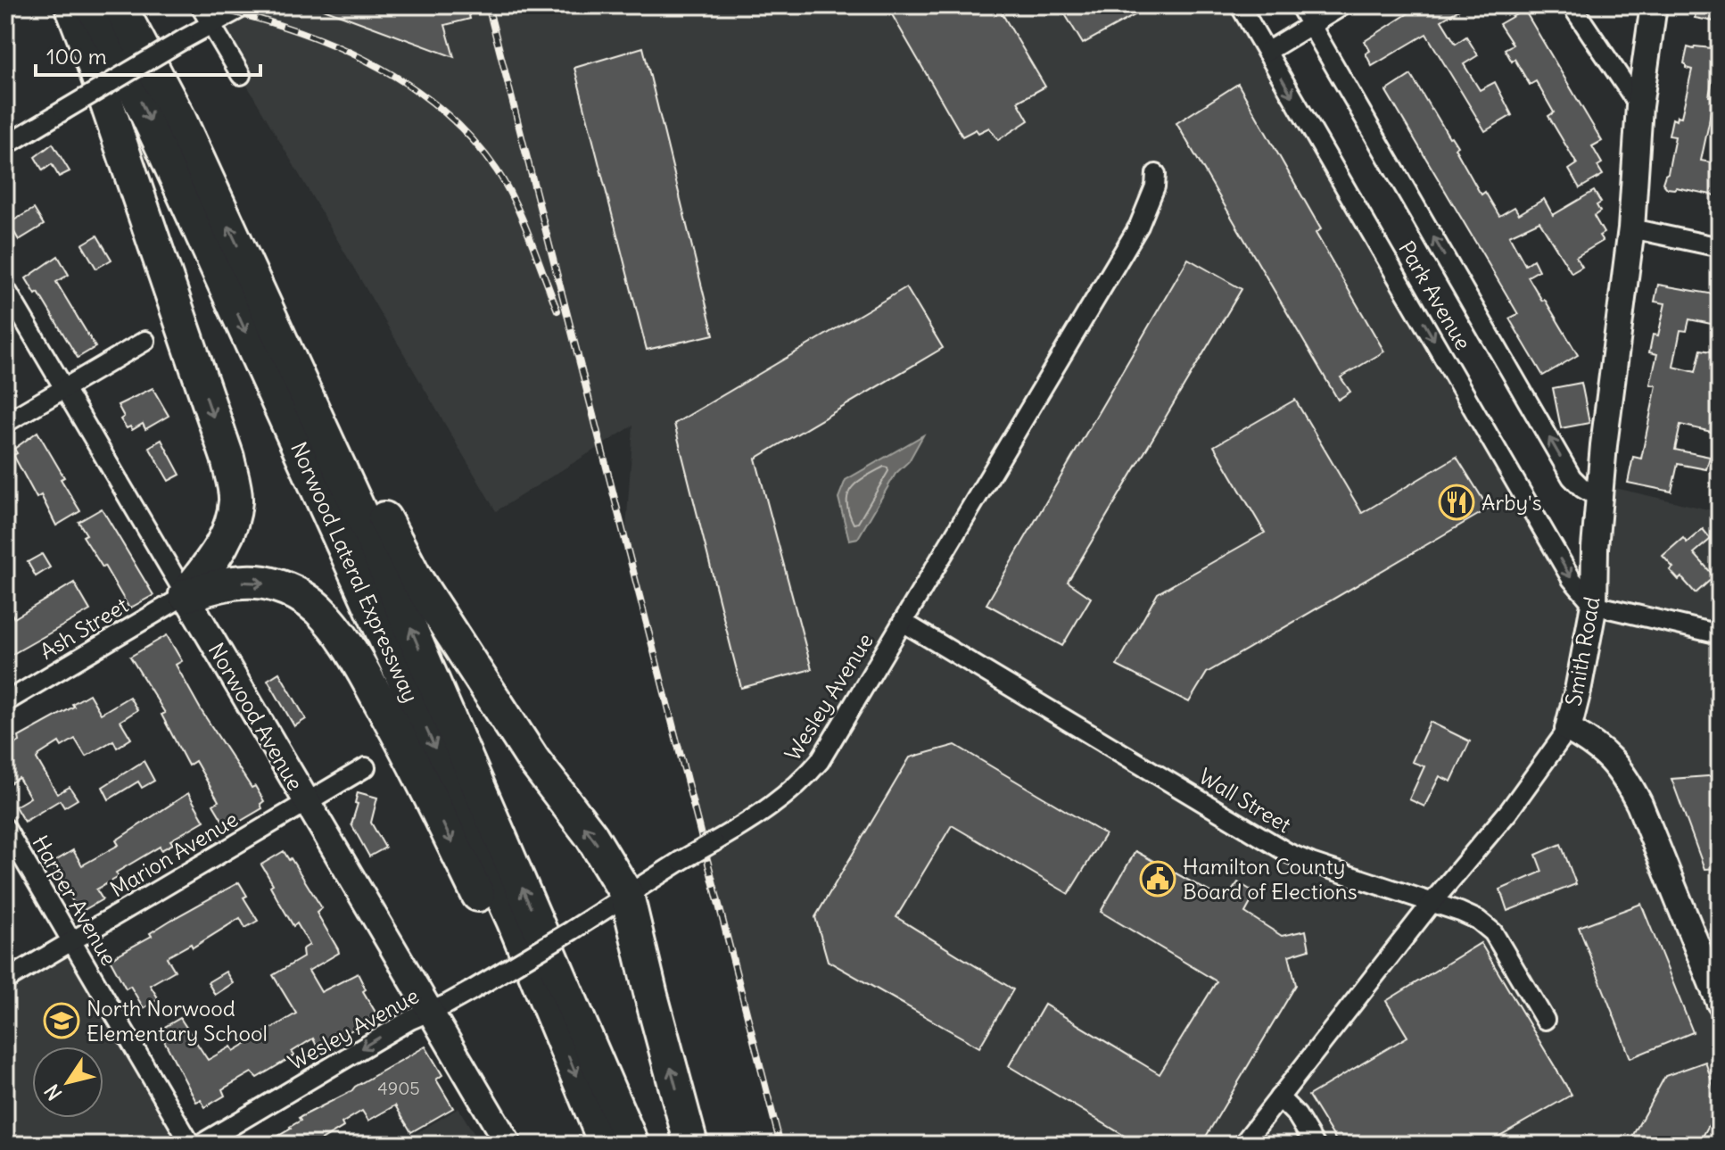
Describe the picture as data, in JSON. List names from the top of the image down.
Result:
{
  "streets": {
    "highway": ["Norwood Lateral Expressway"],
    "main road": ["Smith Road", "Norwood Avenue"],
    "street": [
      "Park Avenue",
      "Ash Street",
      "Wesley Avenue",
      "Wall Street",
      "Marion Avenue",
      "Harper Avenue"
    ]
  },
  "crossings": [
    ["Park Avenue", "Smith Road"],
    ["Ash Street", "Norwood Avenue"],
    ["Smith Road", "Wall Street"],
    ["Wesley Avenue", "Norwood Avenue"],
    ["Wesley Avenue", "Wall Street"],
    ["Norwood Avenue", "Marion Avenue"],
    ["Marion Avenue", "Harper Avenue"]
  ],
  "places": {
    "restaurant": ["Arby's"],
    "public building": ["Hamilton County Board of Elections"],
    "school or university": ["North Norwood Elementary School"]
  },
  "house_numbers": ["4905"],
  "scale_bar": "100 m",
  "north": "bottom left"
}
